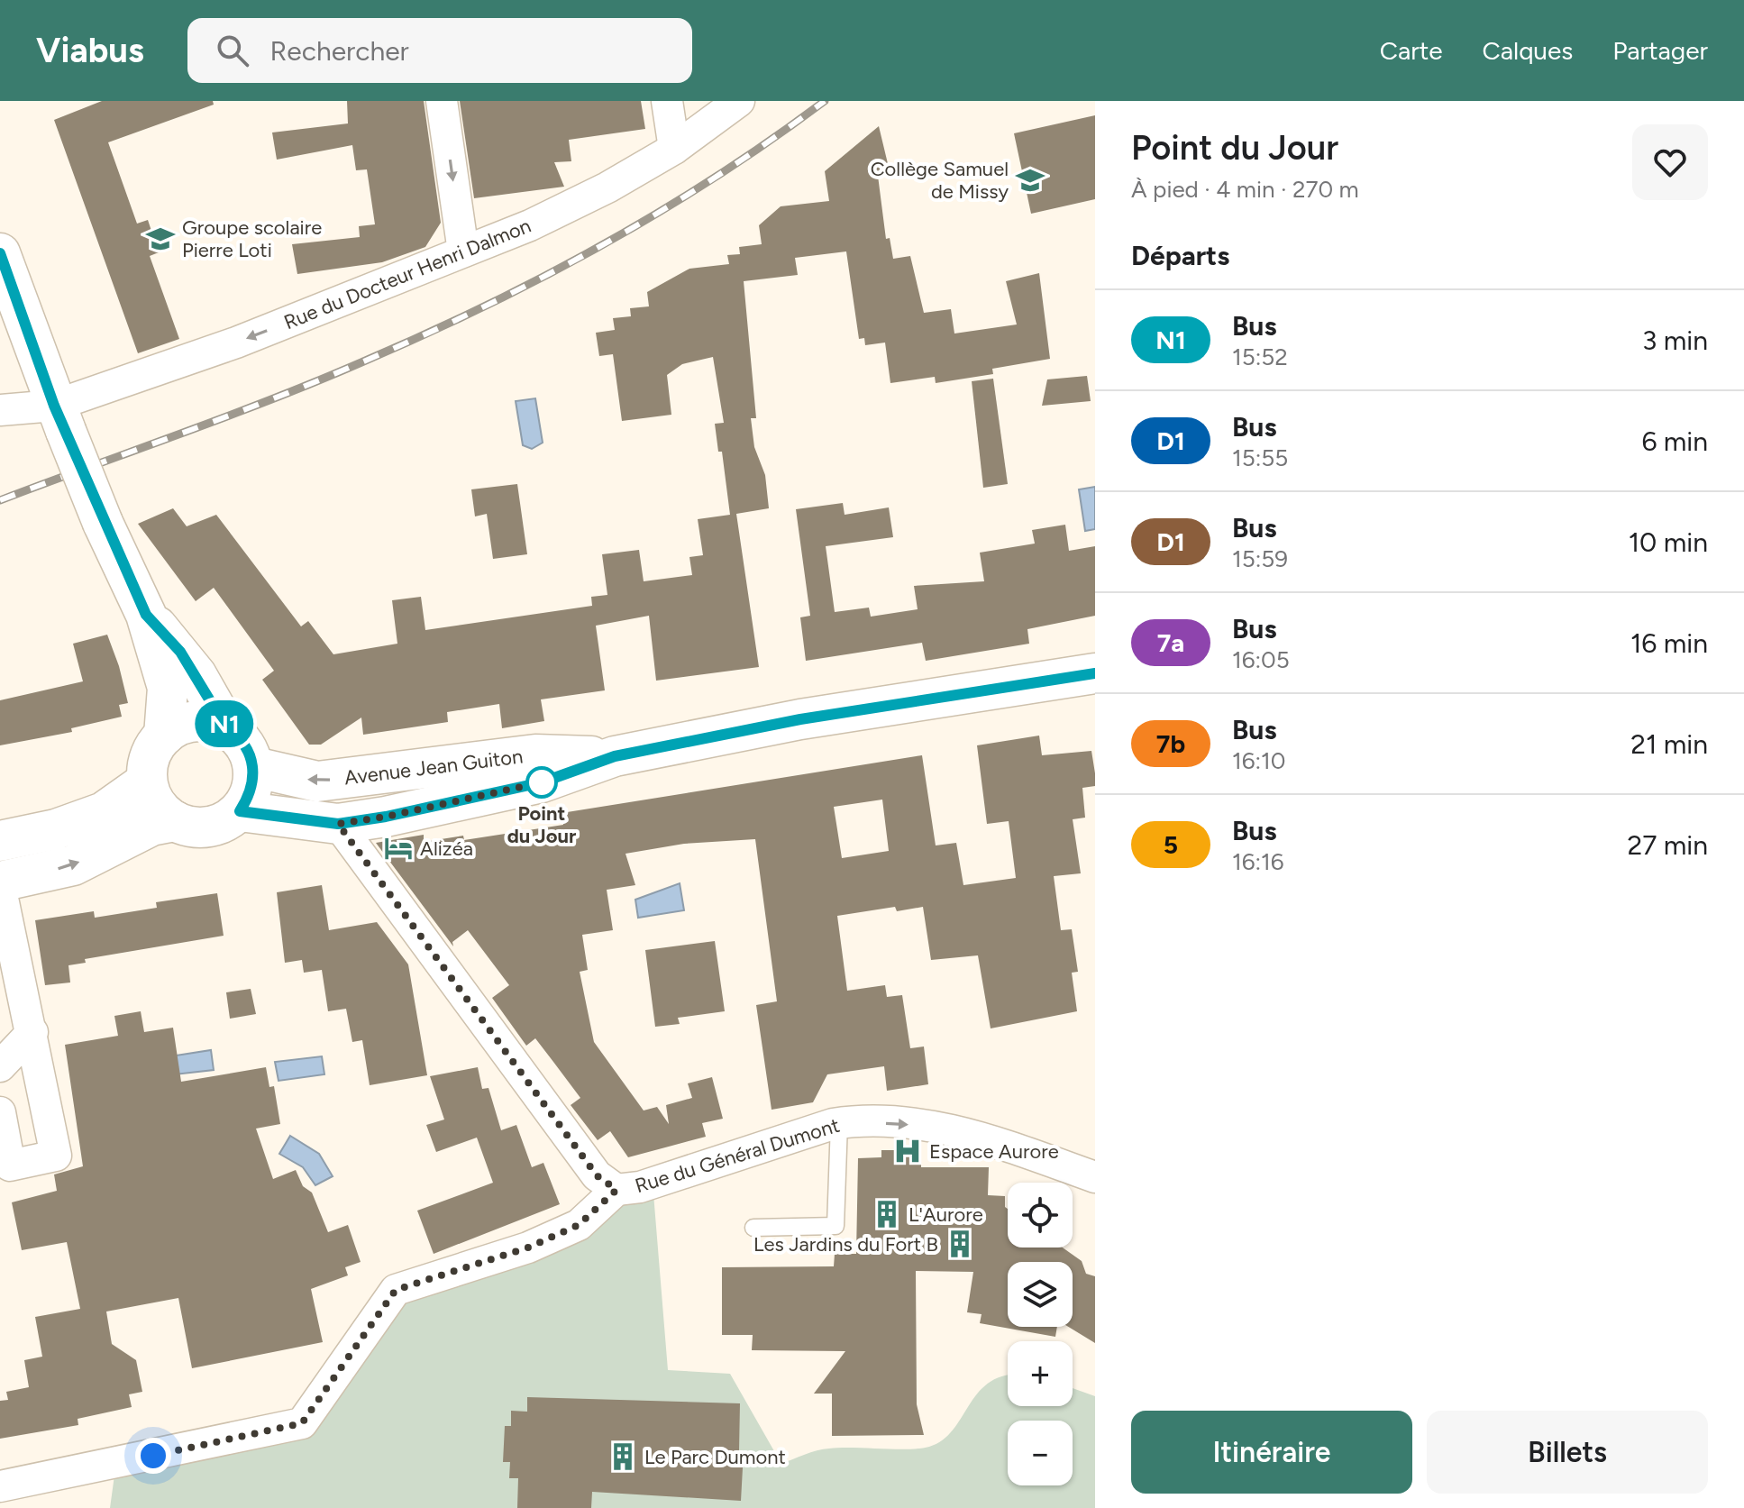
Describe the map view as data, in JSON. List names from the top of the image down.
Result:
{
  "streets": {
    "main road": ["Avenue Jean Guiton"],
    "street": ["Rue du Docteur Henri Dalmon", "Rue du Général Dumont"]
  },
  "crossings": [
    ["Avenue Jean Guiton", "Rue du Général Dumont"]
  ],
  "one_way": ["Rue du Docteur Henri Dalmon"],
  "places": {
    "school or university": ["Collège Samuel de Missy", "Groupe scolaire Pierre Loti"],
    "other": ["Point du Jour"],
    "hotel": ["Alizéa"],
    "hospital": ["Espace Aurore"],
    "building": ["L'Aurore", "Les Jardins du Fort B", "Le Parc Dumont"]
  },
  "lines": ["bus line N1"],
  "page": {
    "header": "Viabus",
    "search": "Rechercher",
    "nav": ["Carte", "Calques", "Partager"],
    "on_map": "N1",
    "heading": [
      ["Point du Jour", "À pied · 4 min · 270 m"],
      "Départs"
    ],
    "list": [
      {
        "mark": "N1",
        "name": "Bus",
        "note": "15:52",
        "value": "3 min"
      },
      {
        "mark": "D1",
        "name": "Bus",
        "note": "15:55",
        "value": "6 min"
      },
      {
        "mark": "D1",
        "name": "Bus",
        "note": "15:59",
        "value": "10 min"
      },
      {
        "mark": "7a",
        "name": "Bus",
        "note": "16:05",
        "value": "16 min"
      },
      {
        "mark": "7b",
        "name": "Bus",
        "note": "16:10",
        "value": "21 min"
      },
      {
        "mark": "5",
        "name": "Bus",
        "note": "16:16",
        "value": "27 min"
      }
    ],
    "map_buttons": ["+", "−"],
    "buttons": ["Itinéraire", "Billets"]
  }
}
